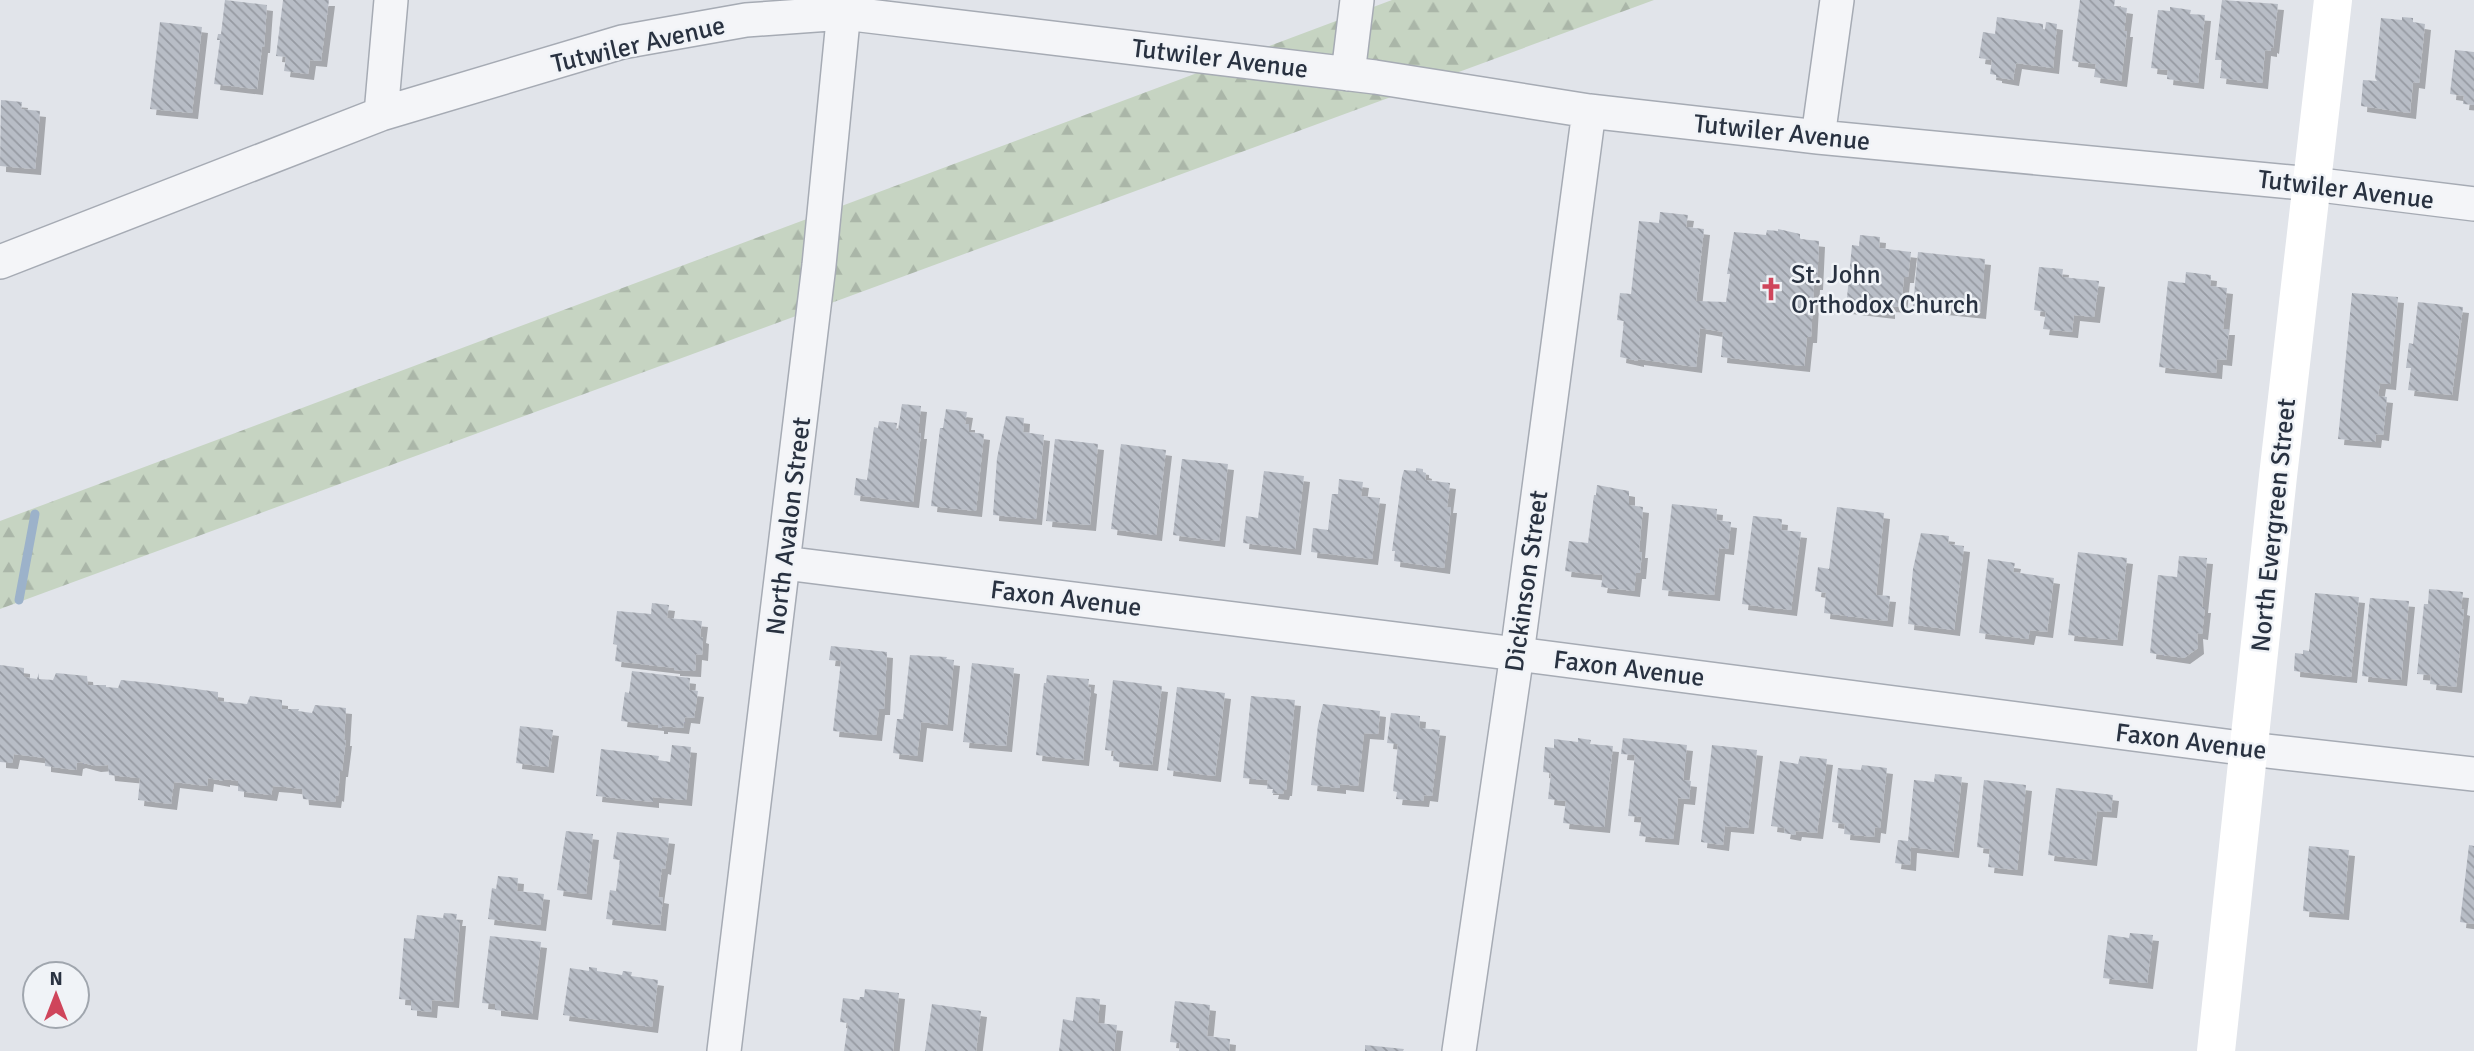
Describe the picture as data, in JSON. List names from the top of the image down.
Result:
{
  "streets": {
    "street": [
      "Tutwiler Avenue",
      "North Evergreen Street",
      "North Avalon Street",
      "Dickinson Street",
      "Faxon Avenue"
    ]
  },
  "crossings": [
    ["Tutwiler Avenue", "North Evergreen Street"],
    ["Tutwiler Avenue", "North Avalon Street"],
    ["Tutwiler Avenue", "Dickinson Street"],
    ["North Evergreen Street", "Faxon Avenue"],
    ["North Avalon Street", "Faxon Avenue"],
    ["Dickinson Street", "Faxon Avenue"]
  ],
  "places": {
    "church": ["St. John Orthodox Church"]
  },
  "north": "top"
}
